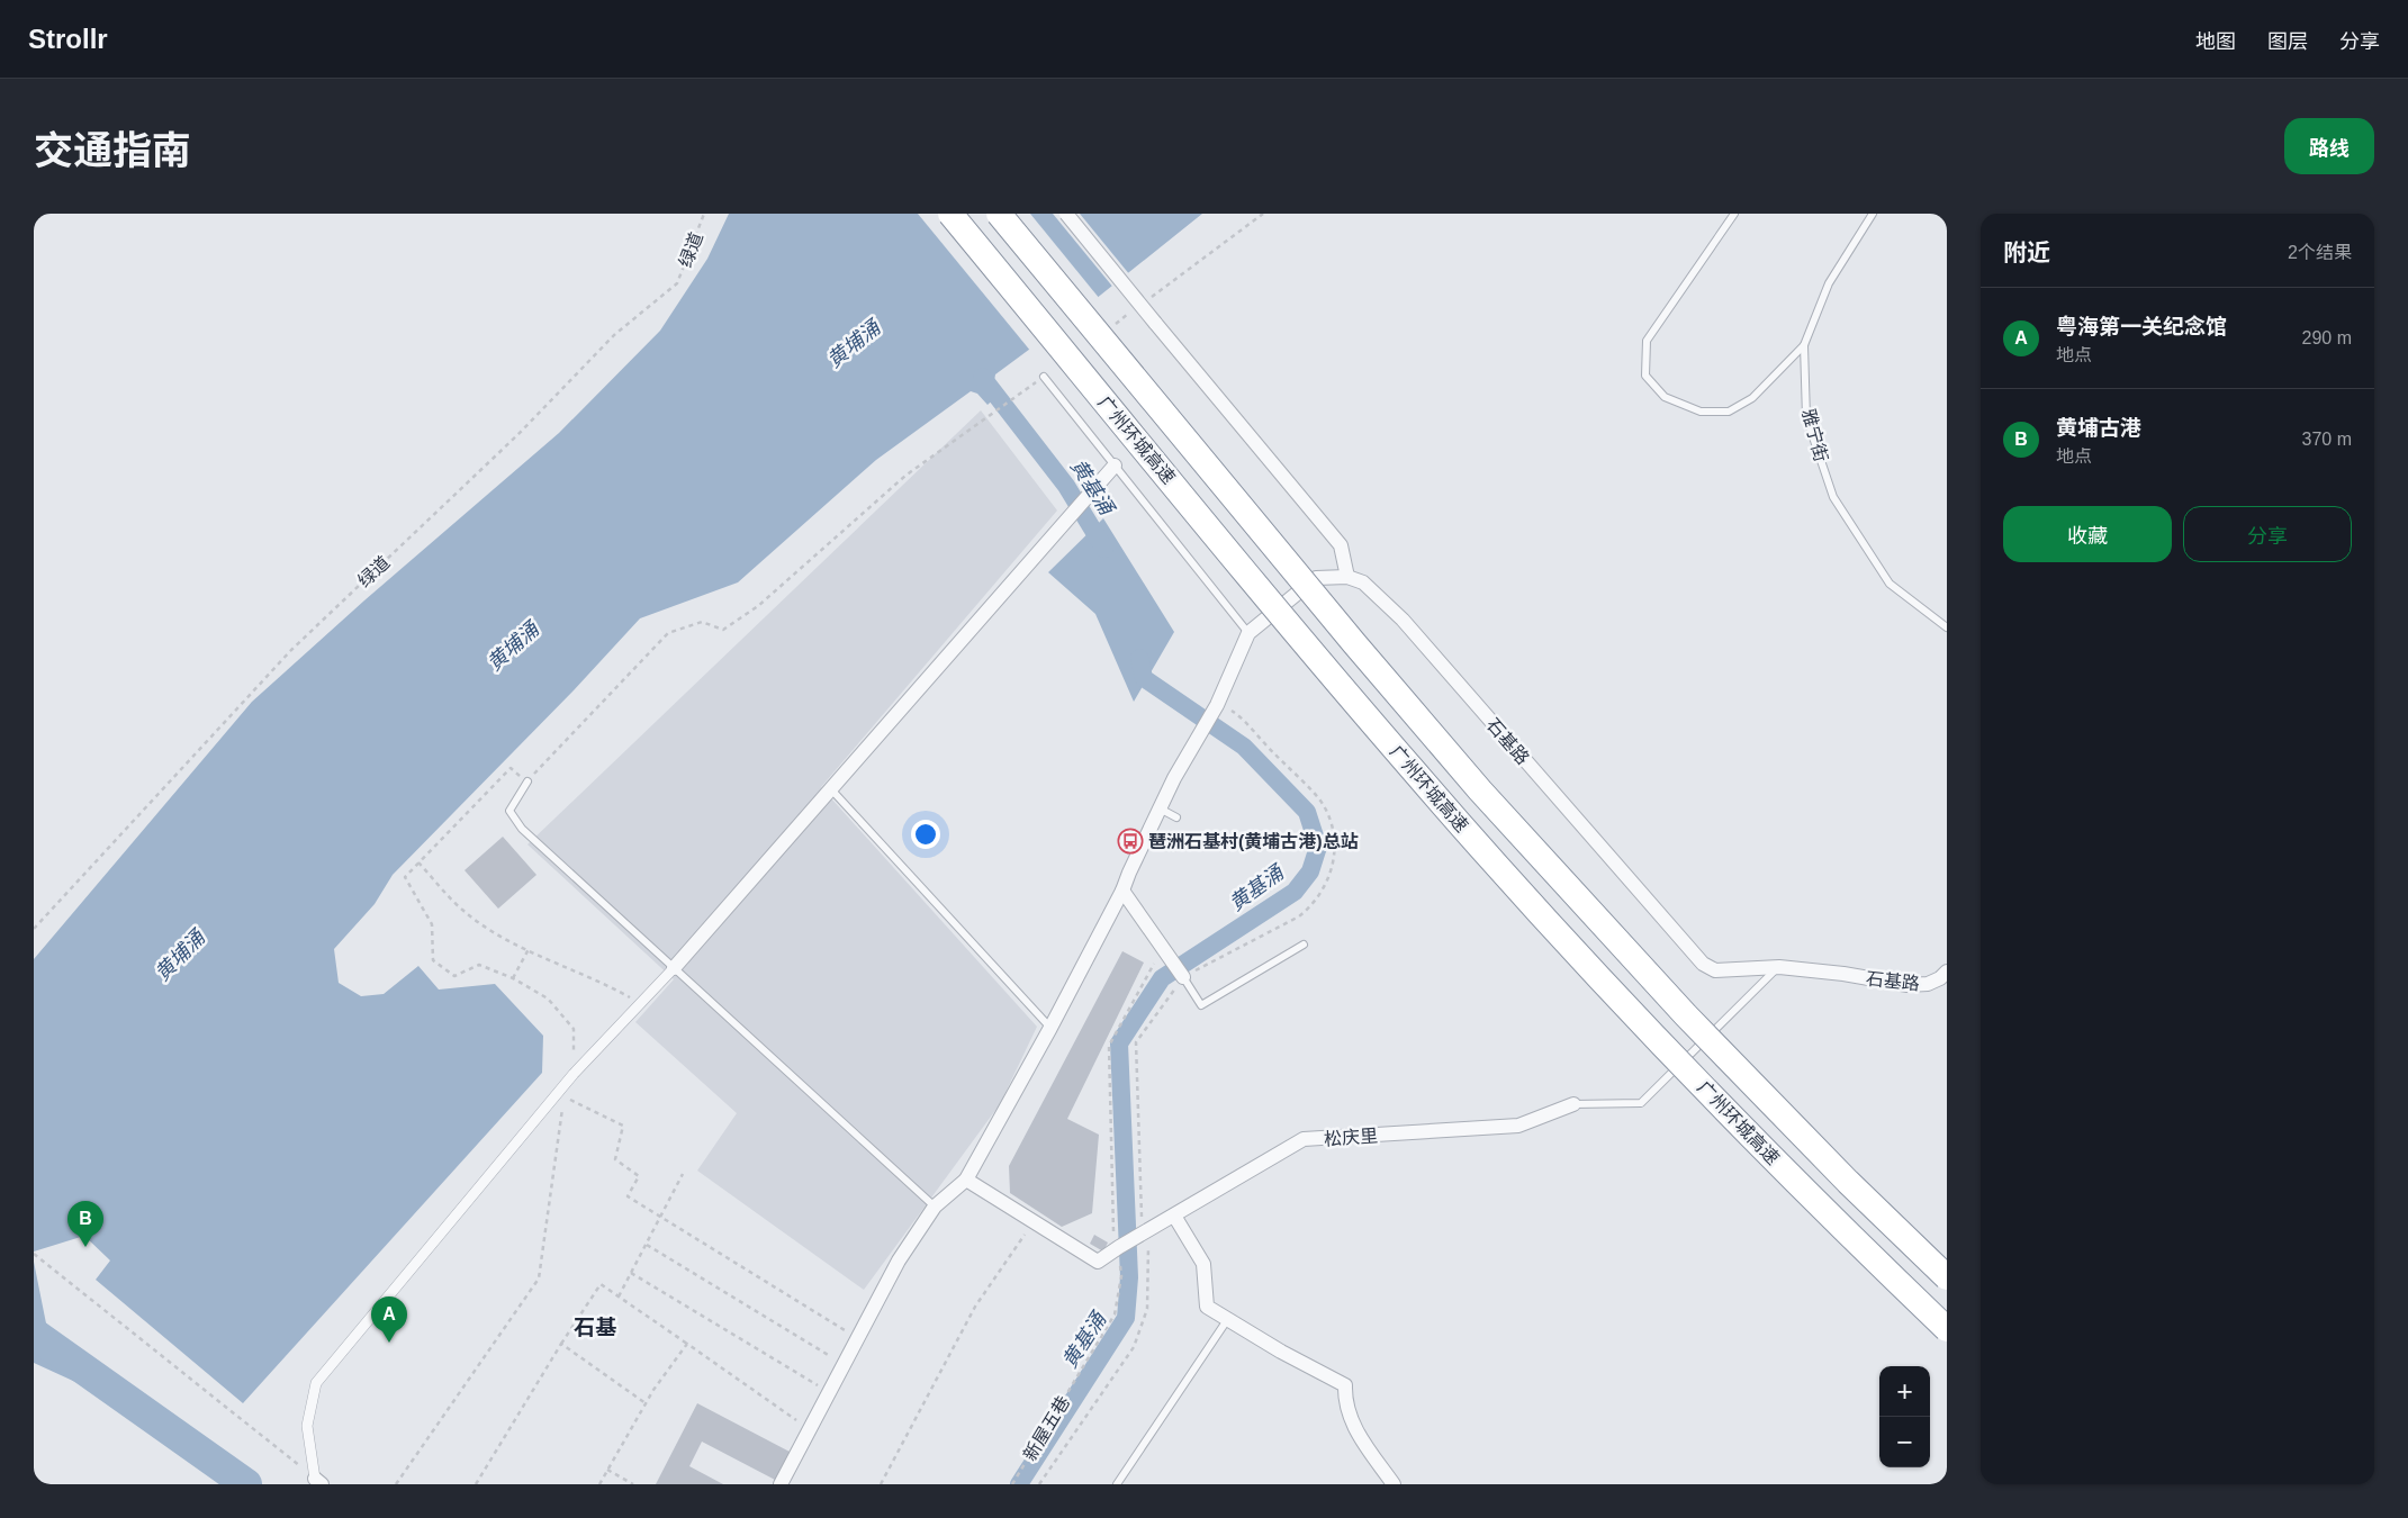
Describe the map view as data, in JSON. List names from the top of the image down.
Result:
{
  "streets": {
    "highway": ["广州环城高速"],
    "street": ["石基路", "松庆里"],
    "lane": ["雅宁街"],
    "path": ["绿道", "新屋五巷"]
  },
  "crossings": [
    ["松庆里", "新屋五巷"]
  ],
  "districts": ["石基"],
  "water": ["黄埔涌", "黄基涌"],
  "places": {
    "bus stop": ["琶洲石基村(黄埔古港)总站"]
  },
  "page": {
    "header": "Strollr",
    "nav": ["地图", "图层", "分享"],
    "title": "交通指南",
    "buttons": [
      "路线",
      ["收藏", "分享"]
    ],
    "heading": ["附近", "2个结果"],
    "list": [
      {
        "mark": "A",
        "name": "粤海第一关纪念馆",
        "note": "地点",
        "value": "290 m"
      },
      {
        "mark": "B",
        "name": "黄埔古港",
        "note": "地点",
        "value": "370 m"
      }
    ],
    "pins": ["B", "A"],
    "map_buttons": ["+", "−"]
  }
}
